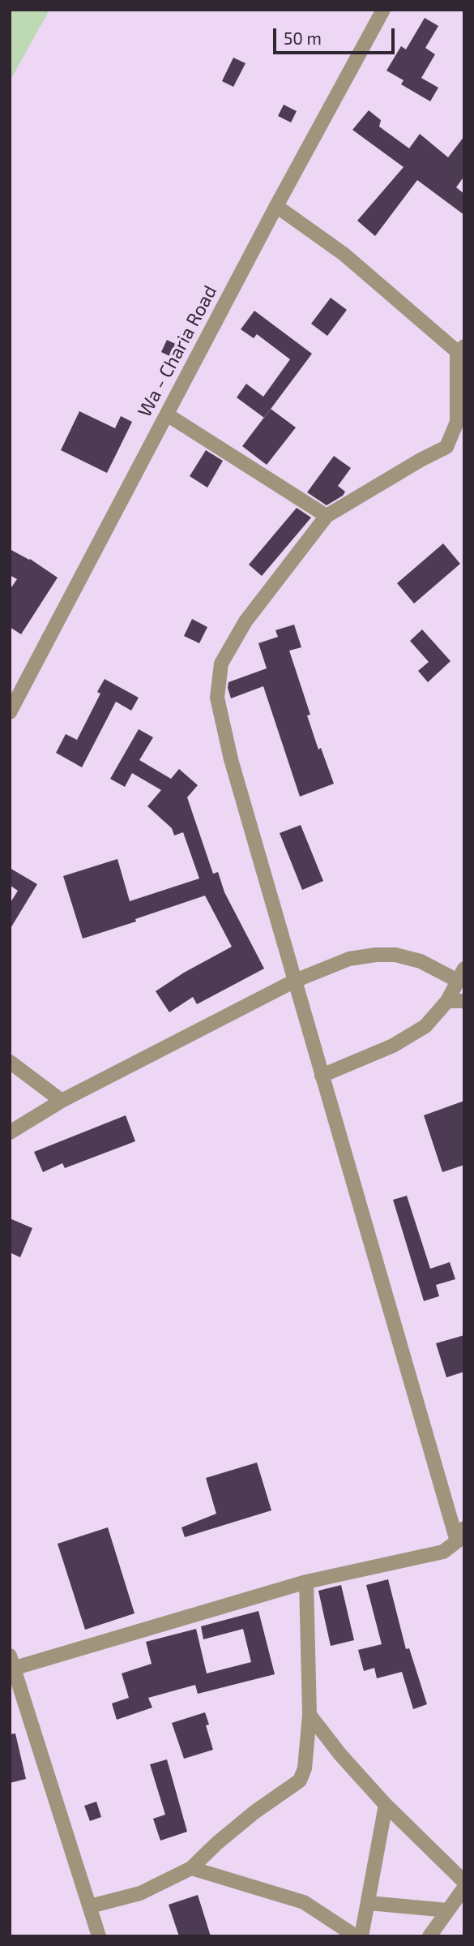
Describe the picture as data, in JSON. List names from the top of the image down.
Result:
{
  "streets": {
    "street": ["Wa - Charia Road"]
  },
  "scale_bar": "50 m"
}
